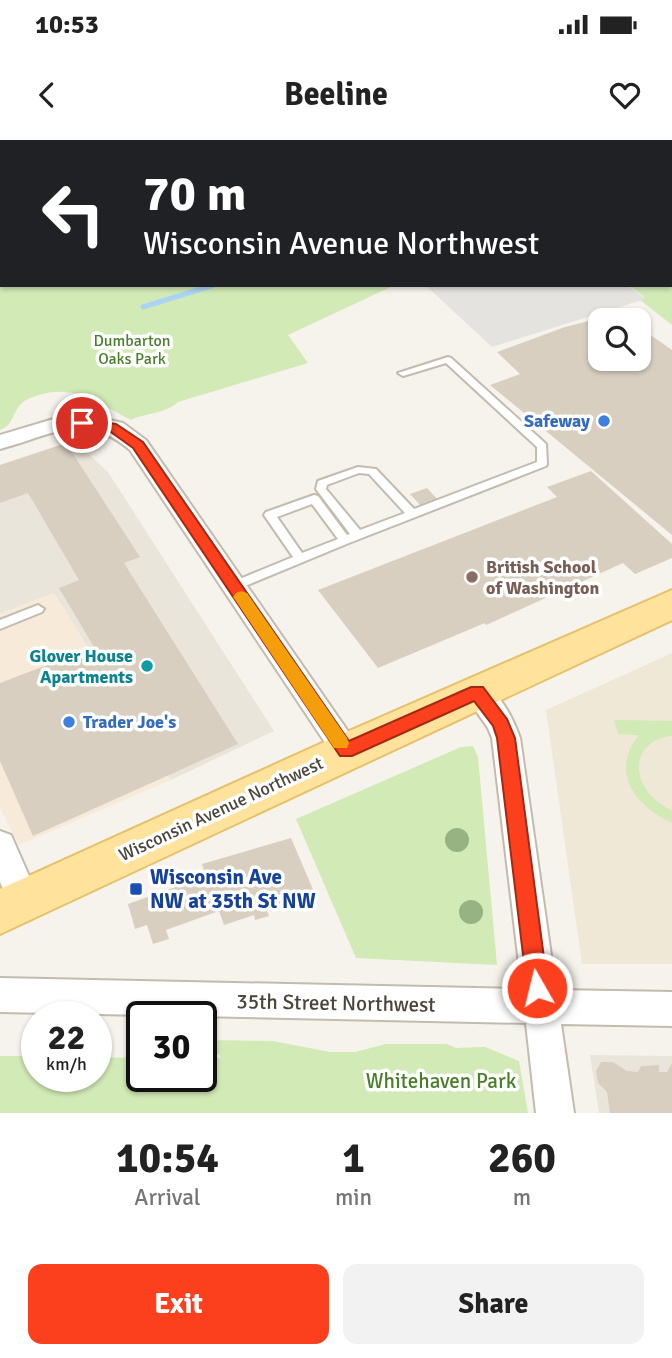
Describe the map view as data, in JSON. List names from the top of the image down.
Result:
{
  "streets": {
    "main road": ["Wisconsin Avenue Northwest"],
    "street": ["35th Street Northwest"]
  },
  "parks": ["Dumbarton Oaks Park", "Whitehaven Park"],
  "places": {
    "other": [
      "Safeway",
      "British School of Washington",
      "Glover House Apartments",
      "Trader Joe's"
    ],
    "transit": ["Wisconsin Ave NW at 35th St NW"]
  },
  "page": {
    "status": "10:53",
    "header": "Beeline",
    "turn": ["70 m", "Wisconsin Avenue Northwest"],
    "speed": "22 km/h",
    "limit": "30",
    "eta": [
      "10:54",
      "Arrival",
      "1",
      "min",
      "260",
      "m"
    ],
    "buttons": ["Exit", "Share"]
  }
}
